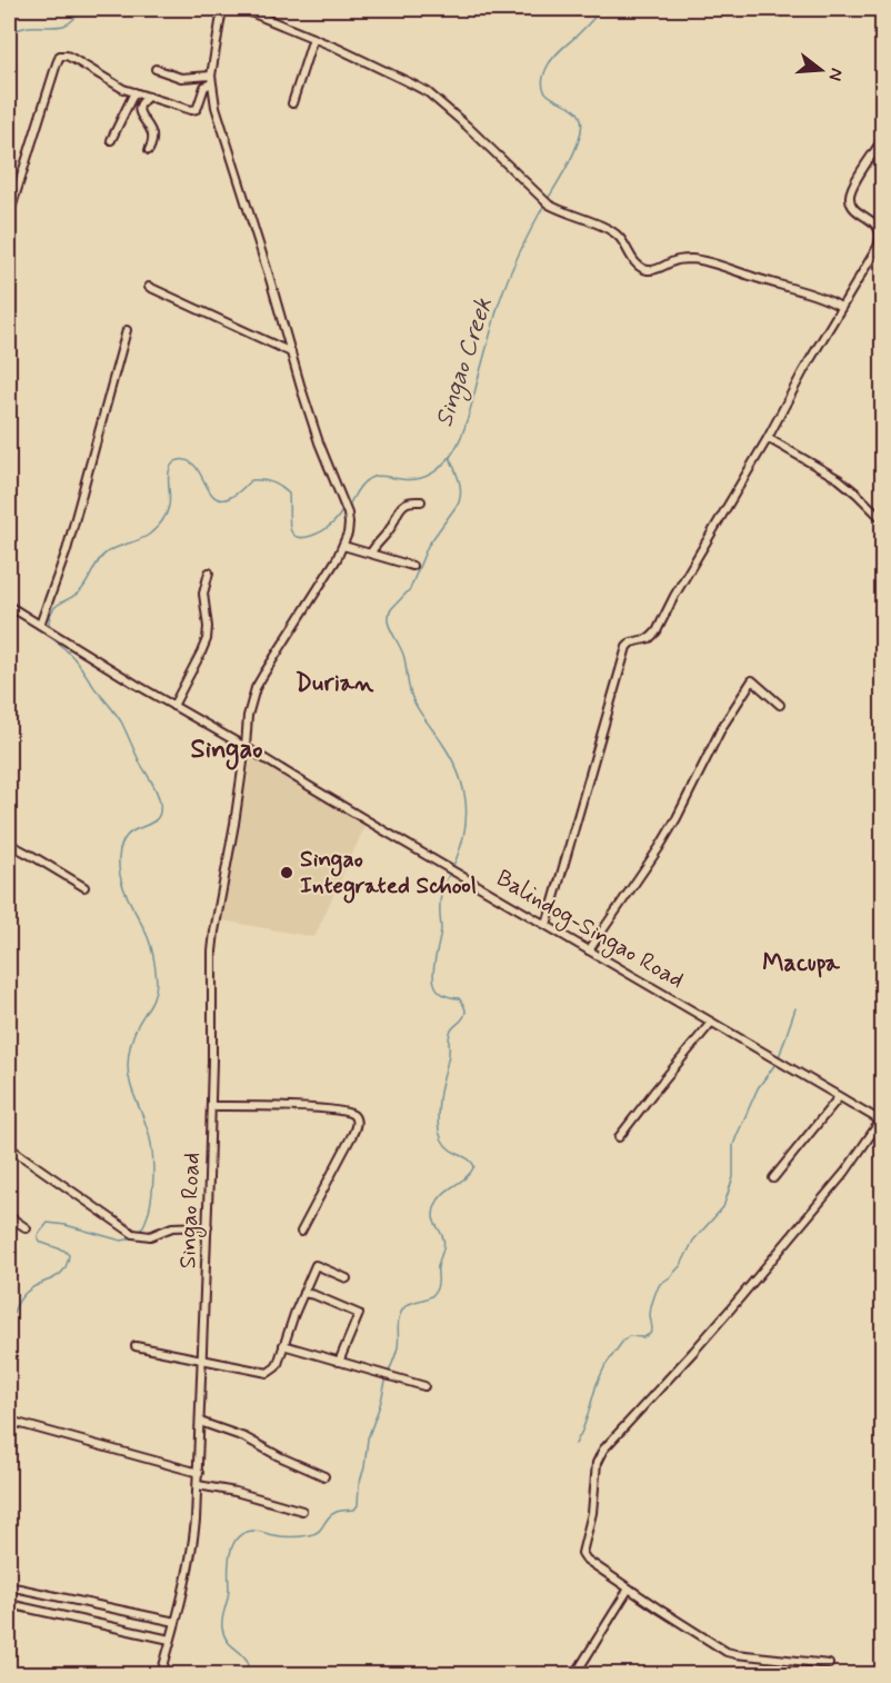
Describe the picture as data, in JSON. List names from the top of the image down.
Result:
{
  "streets": {
    "street": ["Balindog-Singao Road", "Singao Road"]
  },
  "crossings": [
    ["Balindog-Singao Road", "Singao Road"]
  ],
  "districts": ["Durian", "Singao", "Macupa"],
  "water": ["Singao Creek"],
  "places": ["Singao Integrated School"],
  "north": "right"
}
